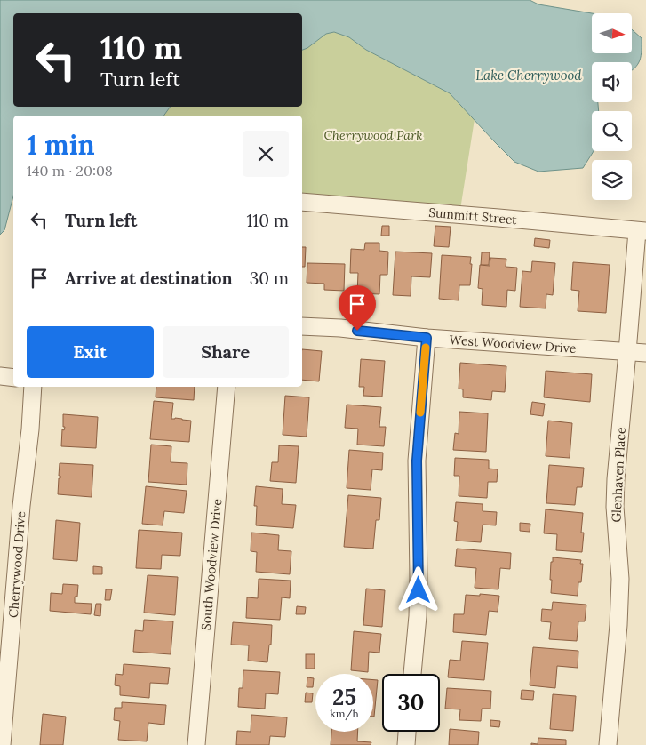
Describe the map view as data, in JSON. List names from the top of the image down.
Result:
{
  "streets": {
    "street": [
      "Summitt Street",
      "West Woodview Drive",
      "Glenhaven Place",
      "Cherrywood Drive",
      "South Woodview Drive"
    ]
  },
  "crossings": [
    ["Summitt Street", "Glenhaven Place"],
    ["West Woodview Drive", "Glenhaven Place"]
  ],
  "water": ["Lake Cherrywood"],
  "parks": ["Cherrywood Park"],
  "north": "right",
  "page": {
    "turn": ["110 m", "Turn left"],
    "heading": ["1 min", "140 m · 20:08"],
    "list": [
      {
        "name": "Turn left",
        "value": "110 m"
      },
      {
        "name": "Arrive at destination",
        "value": "30 m"
      }
    ],
    "buttons": ["Exit", "Share"],
    "speed": "25 km/h",
    "limit": "30"
  }
}
